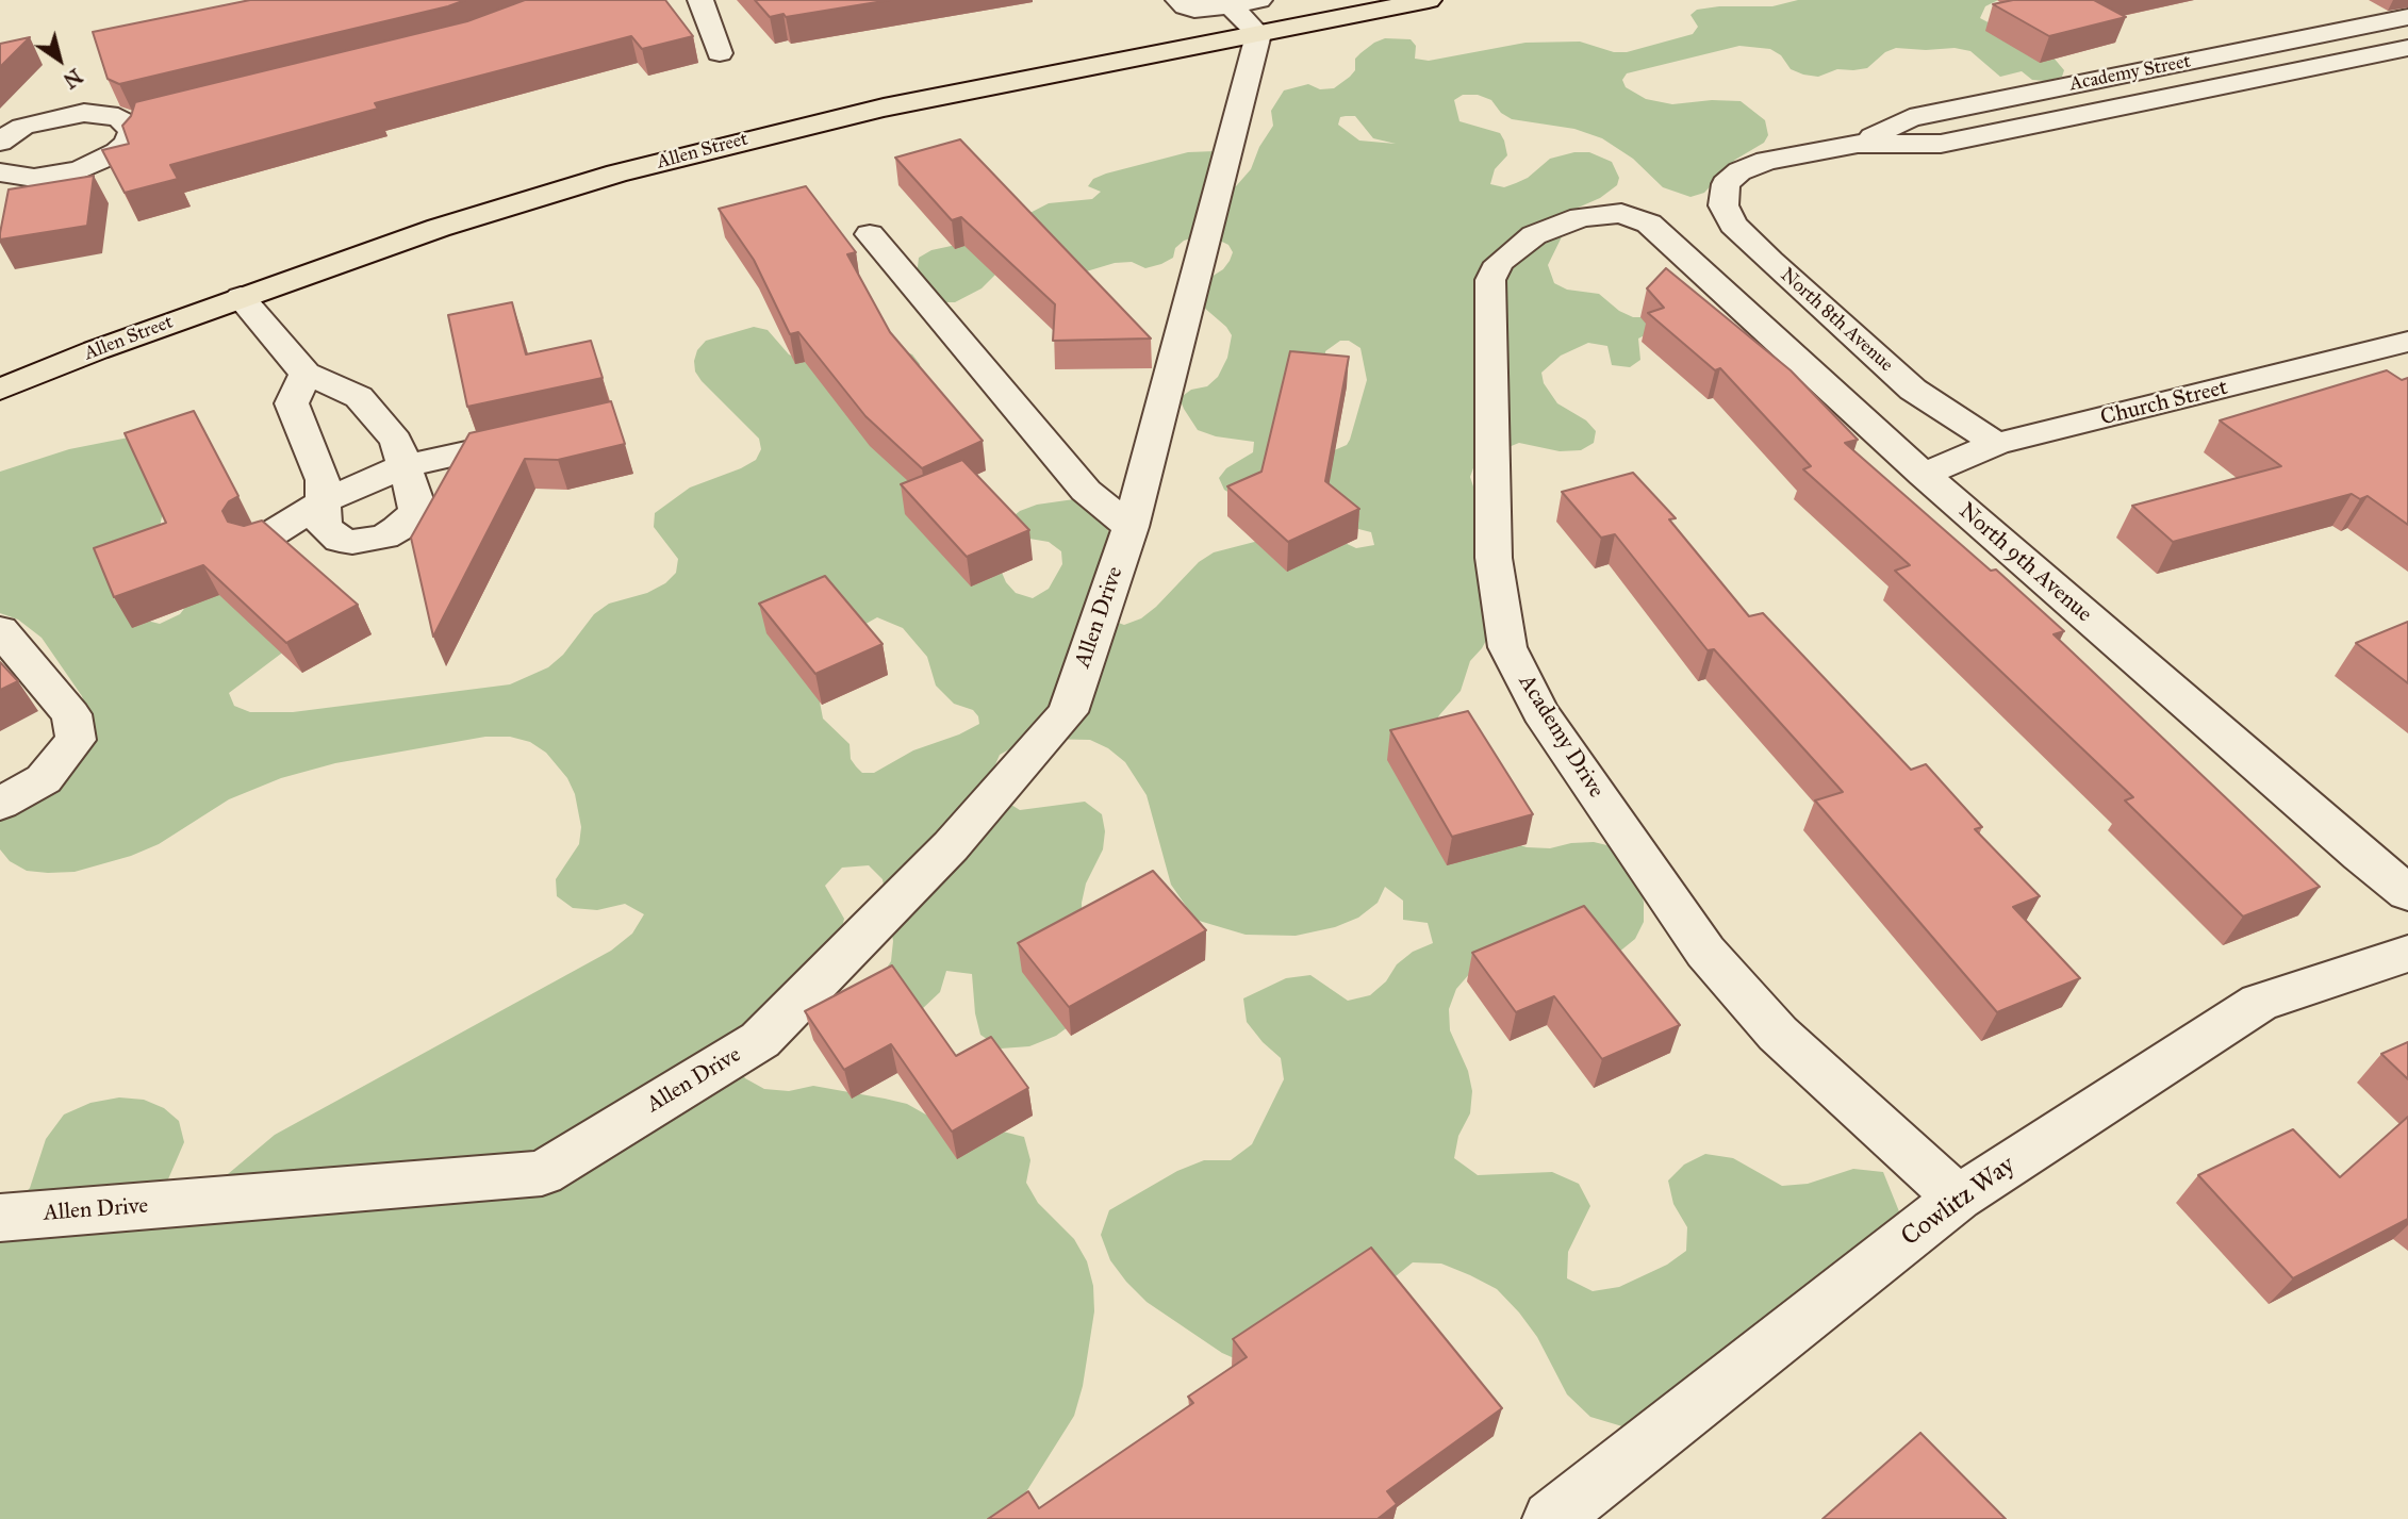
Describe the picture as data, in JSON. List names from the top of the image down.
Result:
{
  "streets": {
    "main road": ["Allen Street"],
    "street": [
      "Academy Street",
      "North 8th Avenue",
      "Church Street",
      "North 9th Avenue",
      "Allen Drive",
      "Academy Drive",
      "Cowlitz Way"
    ]
  },
  "crossings": [
    ["Academy Street", "North 8th Avenue"],
    ["Allen Street", "Allen Drive"],
    ["North 8th Avenue", "Church Street"],
    ["Church Street", "North 9th Avenue"],
    ["North 9th Avenue", "Academy Drive"],
    ["Academy Drive", "Cowlitz Way"]
  ],
  "north": "bottom right"
}
